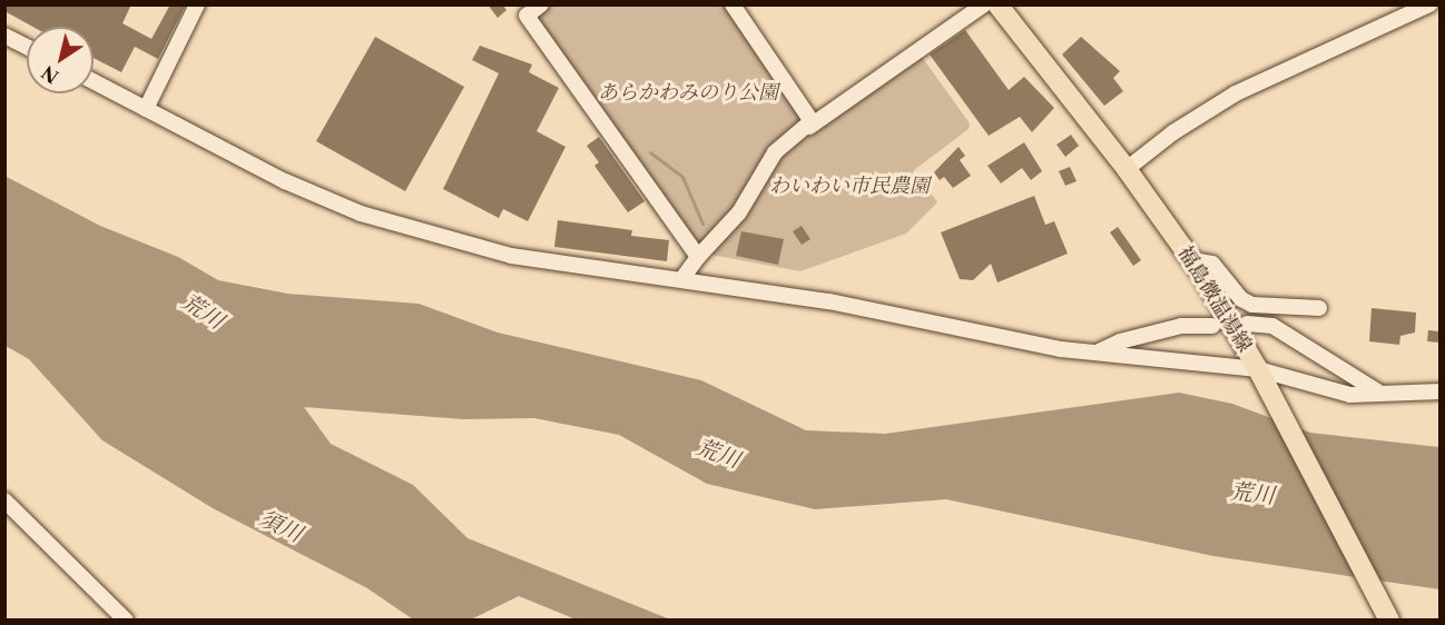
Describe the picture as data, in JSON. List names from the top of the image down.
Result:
{
  "streets": {
    "main road": ["福島微温湯線"]
  },
  "water": ["荒川", "須川"],
  "parks": ["あらかわみのり公園", "わいわい市民農園"],
  "north": "bottom left"
}
